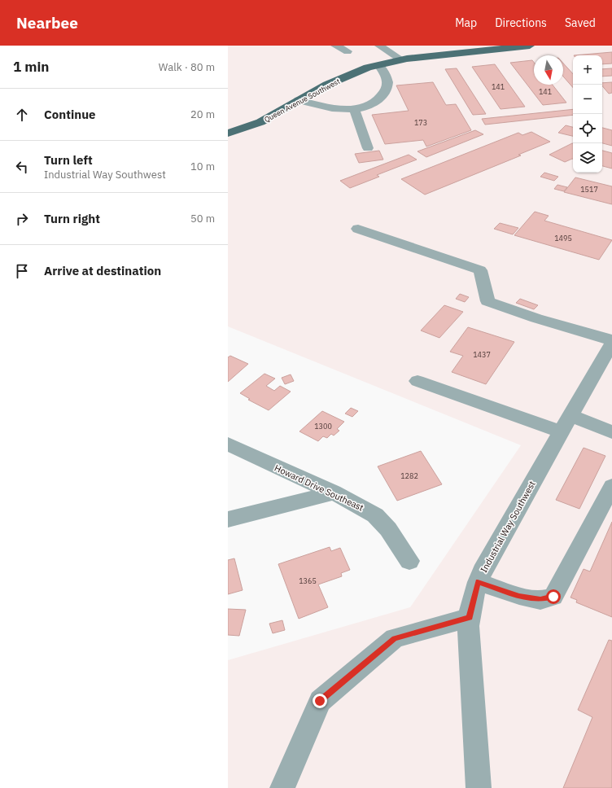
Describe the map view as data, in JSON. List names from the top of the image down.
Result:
{
  "streets": {
    "main road": ["Queen Avenue Southwest"],
    "street": ["Howard Drive Southeast", "Industrial Way Southwest"]
  },
  "house_numbers": [
    "141",
    "141",
    "173",
    "1517",
    "1495",
    "1437",
    "1300",
    "1282",
    "1365"
  ],
  "north": "bottom",
  "page": {
    "header": "Nearbee",
    "nav": ["Map", "Directions", "Saved"],
    "heading": ["1 min", "Walk · 80 m"],
    "map_buttons": ["+", "−"],
    "list": [
      ["Continue", "20 m"],
      ["Turn left", "Industrial Way Southwest", "10 m"],
      ["Turn right", "50 m"],
      "Arrive at destination"
    ]
  }
}
